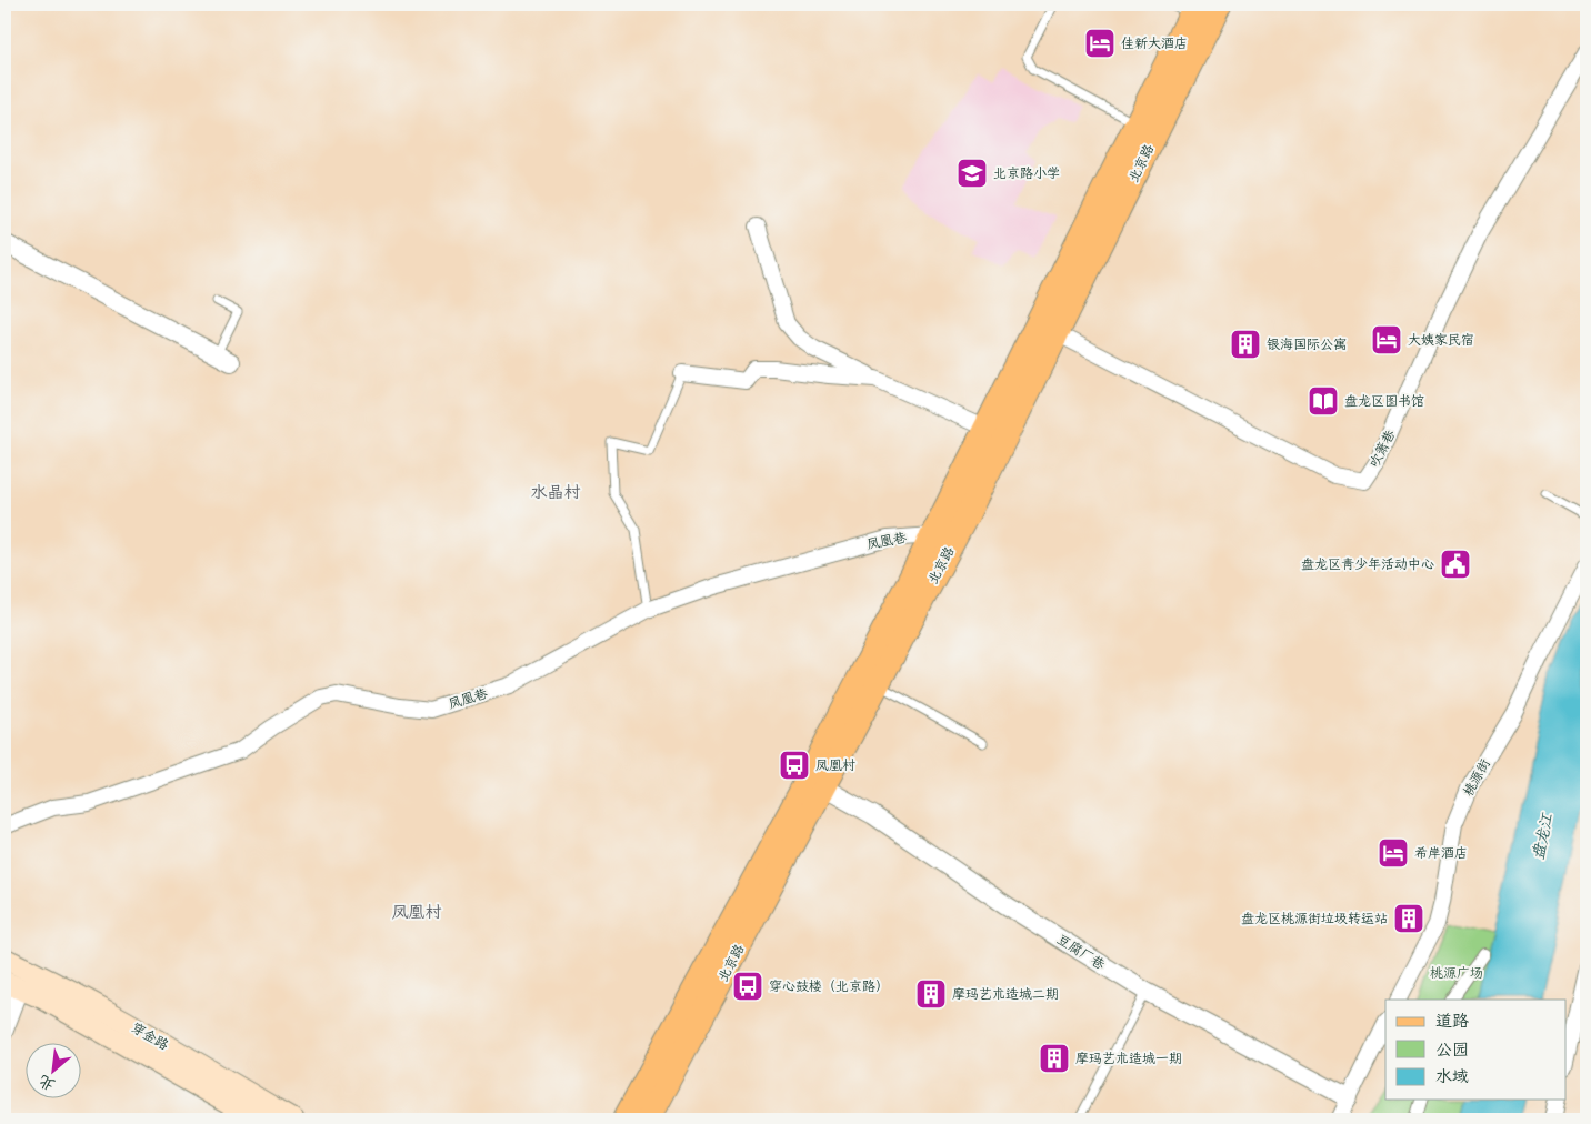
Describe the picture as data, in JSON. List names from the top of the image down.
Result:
{
  "streets": {
    "main road": ["北京路", "穿金路"],
    "street": [
      "吹箫巷",
      "凤凰巷",
      "桃源街",
      "豆腐厂巷"
    ]
  },
  "crossings": [
    ["北京路", "吹箫巷"],
    ["北京路", "凤凰巷"],
    ["北京路", "豆腐厂巷"]
  ],
  "districts": ["水晶村", "凤凰村"],
  "water": ["盘龙江"],
  "parks": ["桃源广场"],
  "places": {
    "hotel": ["佳新大酒店", "大姨家民宿", "希岸酒店"],
    "school or university": ["北京路小学"],
    "building": [
      "银海国际公寓",
      "盘龙区桃源街垃圾转运站",
      "摩玛艺术造城二期",
      "摩玛艺术造城一期"
    ],
    "library": ["盘龙区图书馆"],
    "public building": ["盘龙区青少年活动中心"],
    "bus stop": ["凤凰村", "穿心鼓楼（北京路）"]
  },
  "legend": ["道路", "公园", "水域"],
  "north": "bottom left"
}
